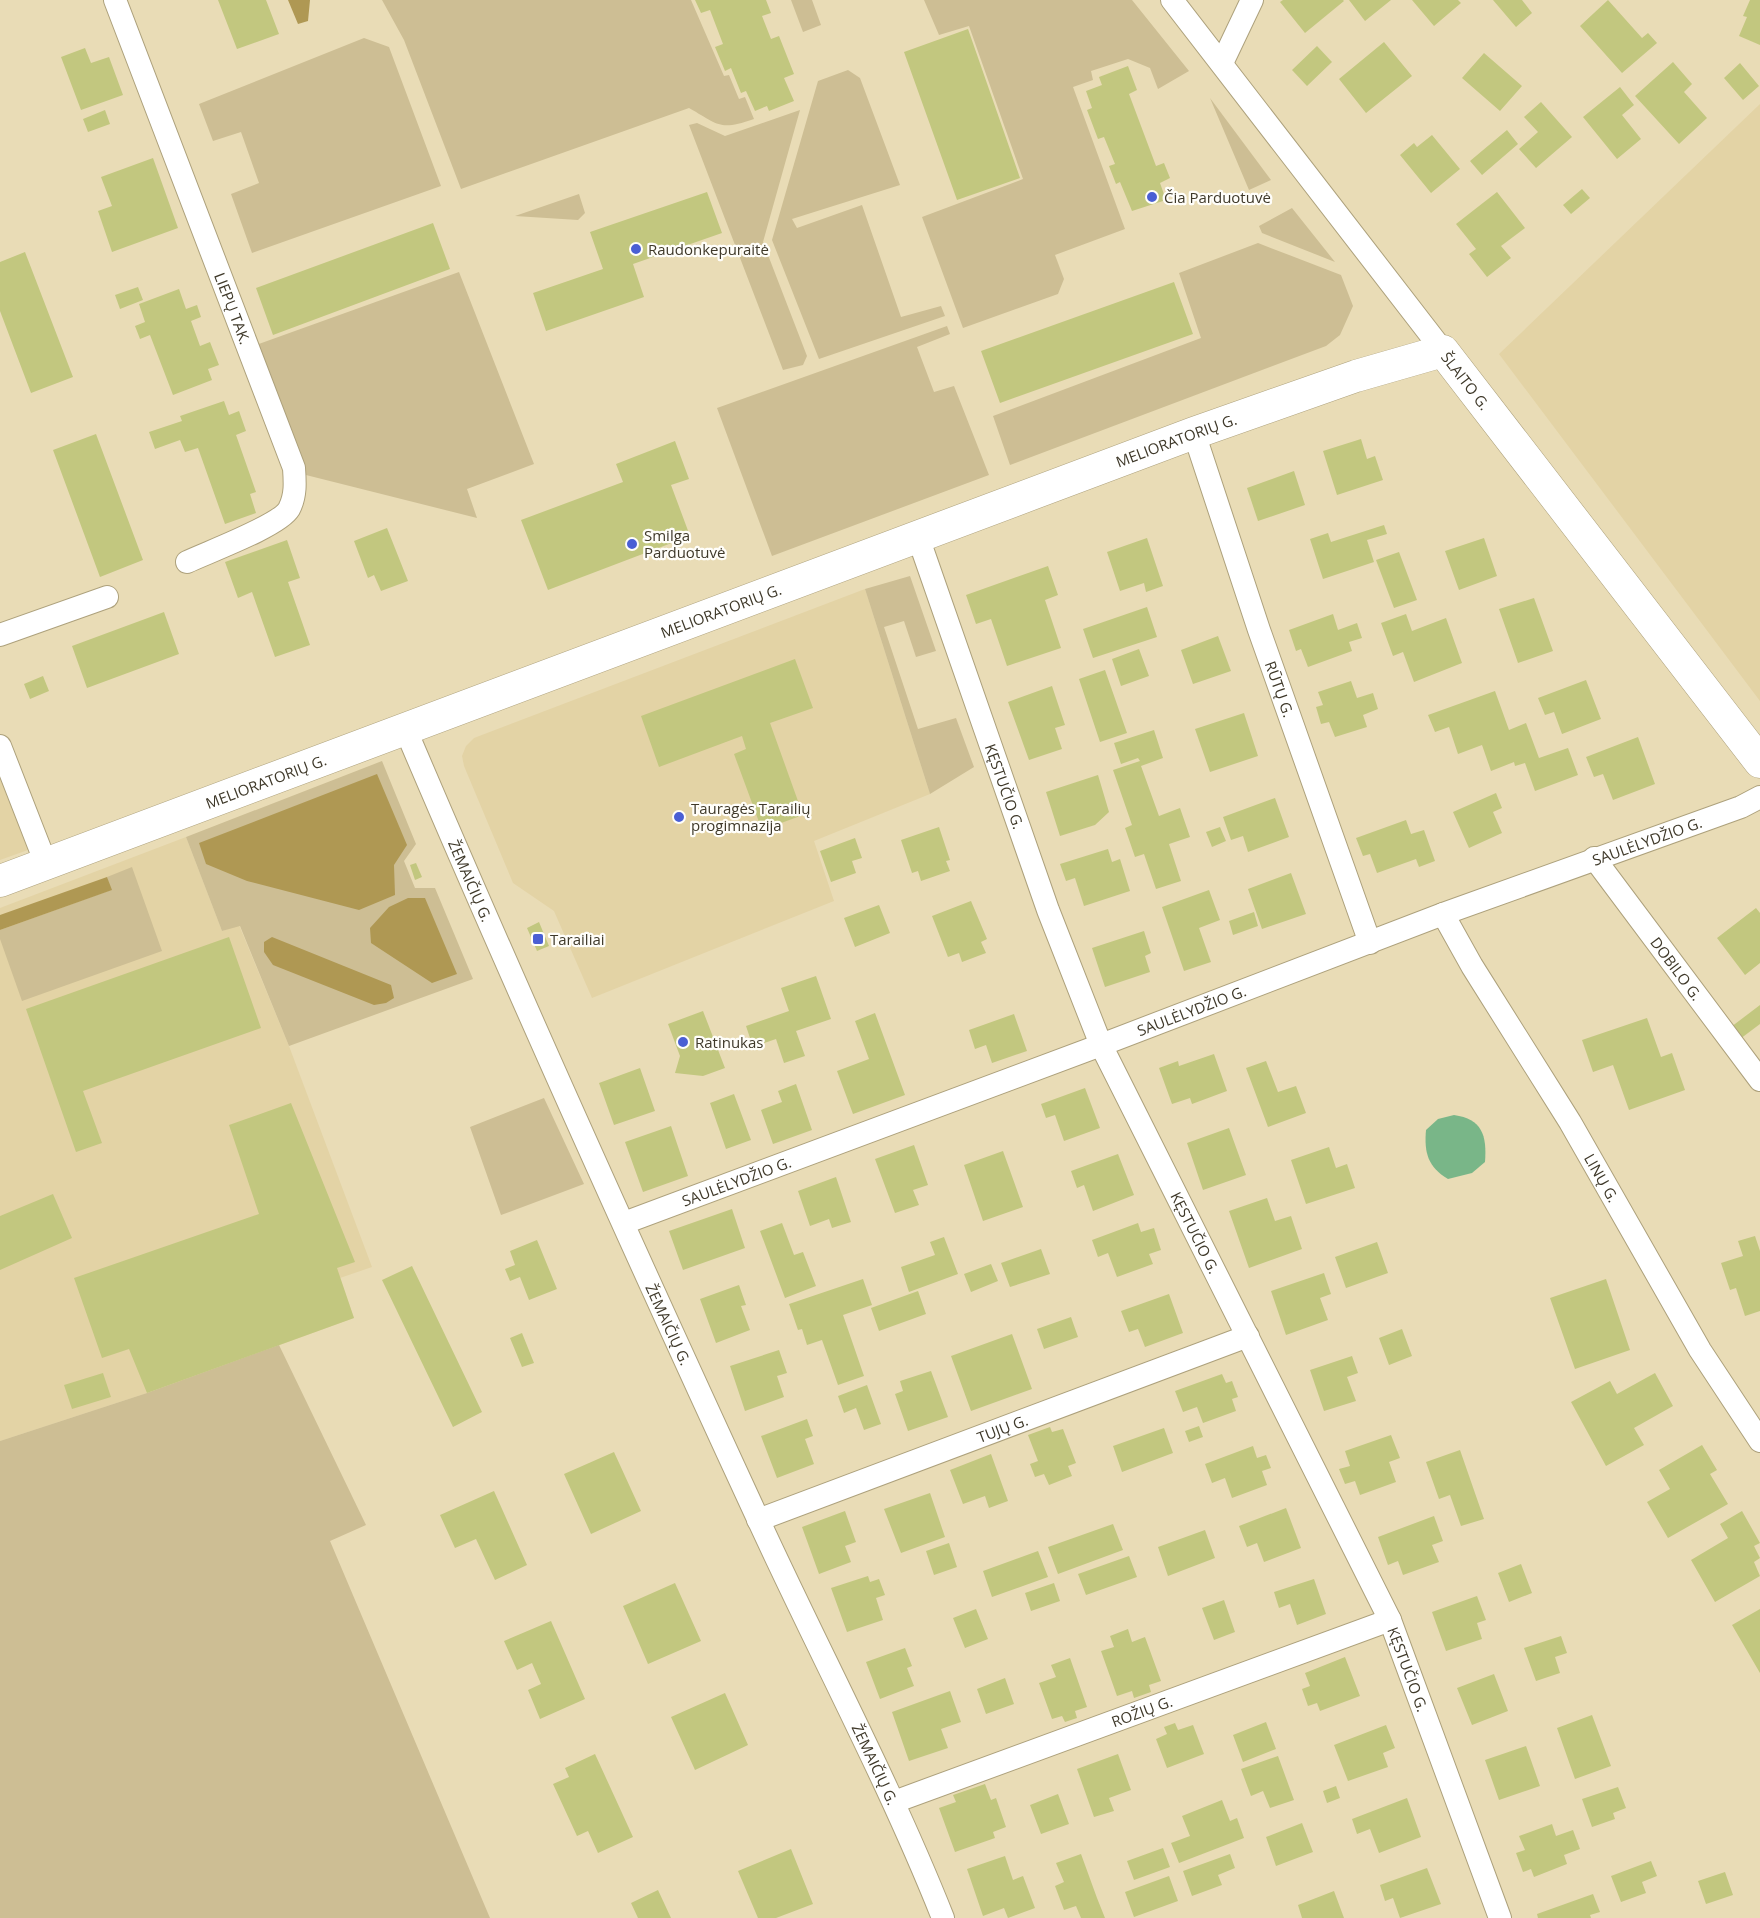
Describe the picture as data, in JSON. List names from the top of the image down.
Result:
{
  "streets": {
    "main road": ["ŠLAITO G.", "MELIORATORIŲ G."],
    "street": [
      "LIEPŲ TAK.",
      "RŪTŲ G.",
      "KĘSTUČIO G.",
      "SAULĖLYDŽIO G.",
      "ŽEMAIČIŲ G.",
      "DOBILO G.",
      "LINŲ G.",
      "TUJŲ G.",
      "ROŽIŲ G."
    ]
  },
  "crossings": [
    ["ŠLAITO G.", "MELIORATORIŲ G."],
    ["MELIORATORIŲ G.", "RŪTŲ G."],
    ["MELIORATORIŲ G.", "KĘSTUČIO G."],
    ["MELIORATORIŲ G.", "ŽEMAIČIŲ G."],
    ["RŪTŲ G.", "SAULĖLYDŽIO G."],
    ["KĘSTUČIO G.", "SAULĖLYDŽIO G."],
    ["KĘSTUČIO G.", "TUJŲ G."],
    ["KĘSTUČIO G.", "ROŽIŲ G."],
    ["SAULĖLYDŽIO G.", "ŽEMAIČIŲ G."],
    ["SAULĖLYDŽIO G.", "DOBILO G."],
    ["SAULĖLYDŽIO G.", "LINŲ G."],
    ["ŽEMAIČIŲ G.", "TUJŲ G."],
    ["ŽEMAIČIŲ G.", "ROŽIŲ G."]
  ],
  "places": {
    "other": [
      "Čia Parduotuvė",
      "Raudonkepuraitė",
      "Smilga Parduotuvė",
      "Tauragės Tarailių progimnazija",
      "Ratinukas"
    ],
    "transit": ["Tarailiai"]
  }
}
